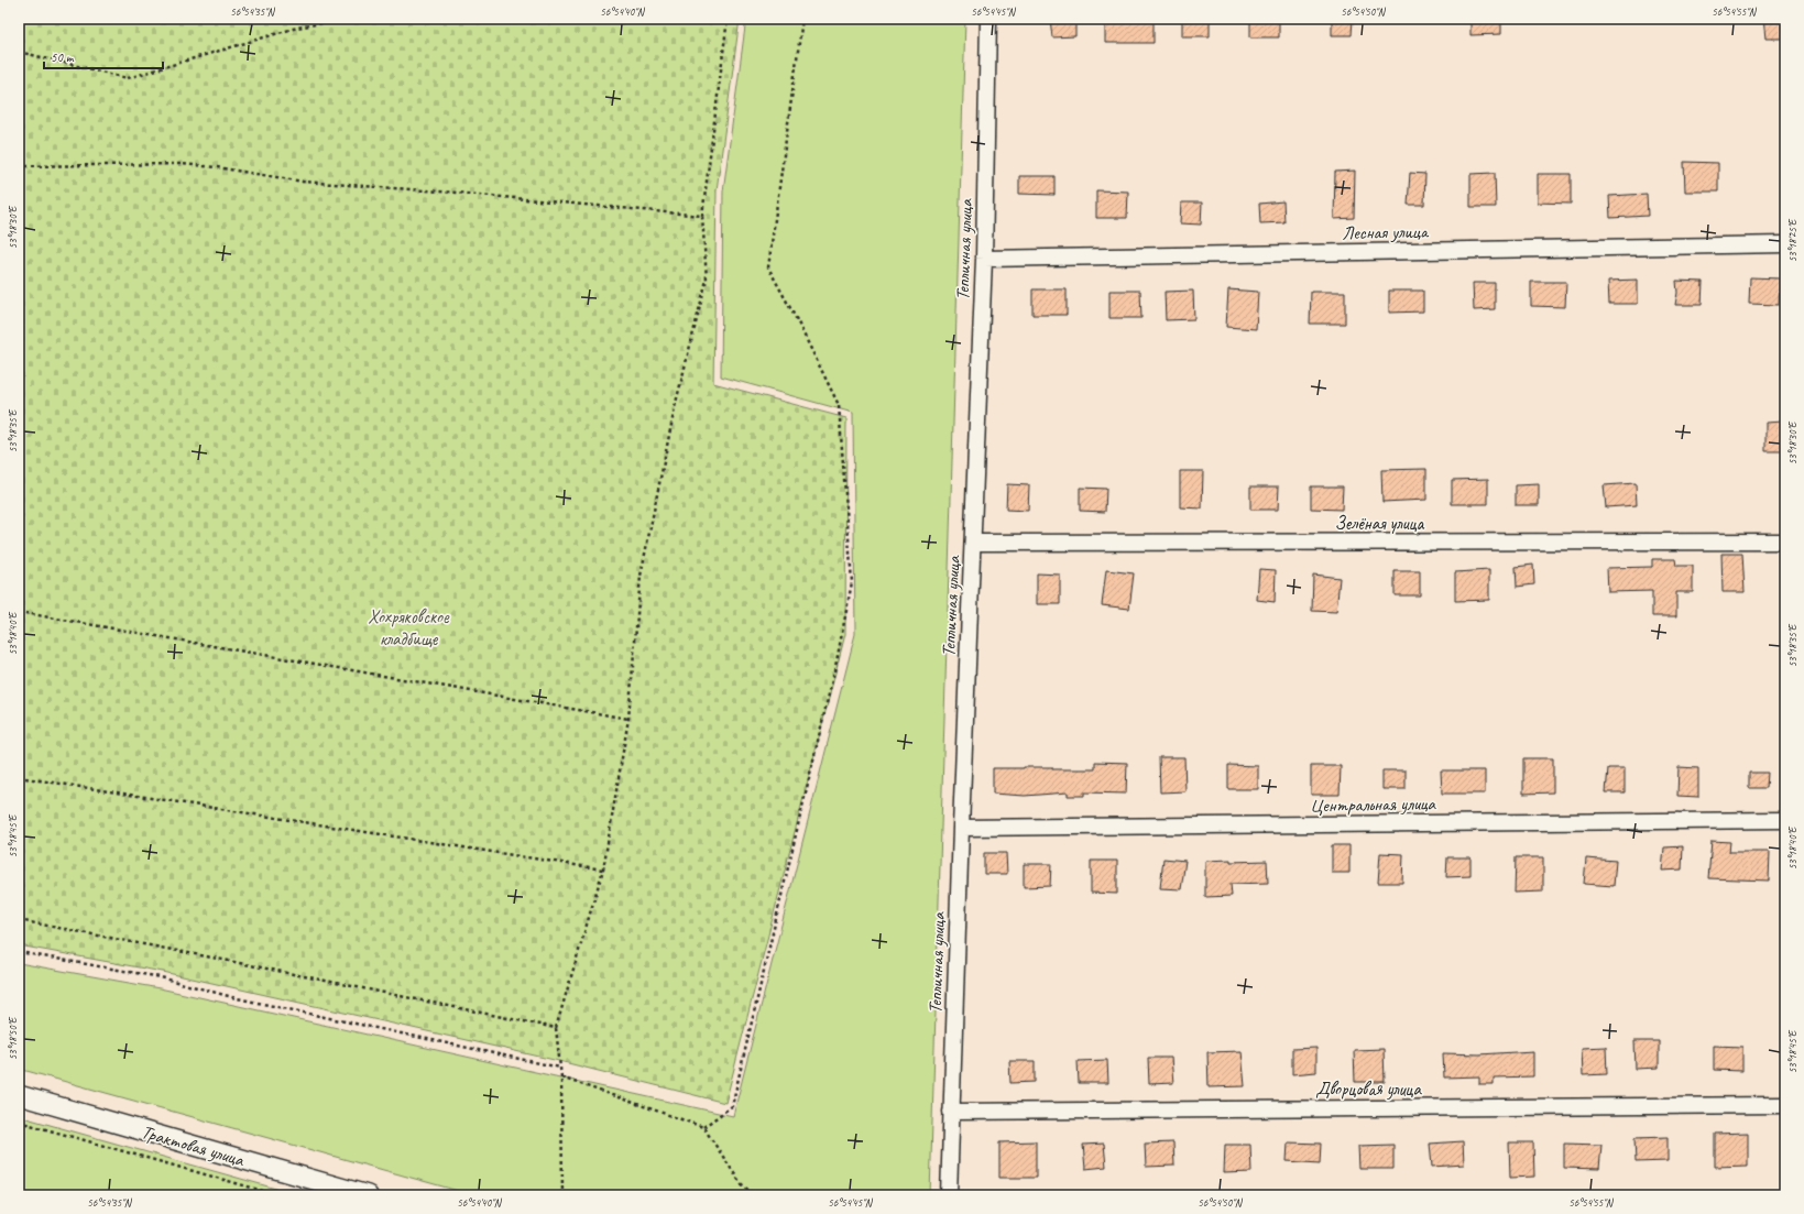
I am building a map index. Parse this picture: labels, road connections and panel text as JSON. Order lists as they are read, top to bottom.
{
  "streets": {
    "street": [
      "Лесная улица",
      "Тепличная улица",
      "Зелёная улица",
      "Центральная улица",
      "Дворцовая улица",
      "Трактовая улица"
    ]
  },
  "crossings": [
    ["Лесная улица", "Тепличная улица"],
    ["Тепличная улица", "Зелёная улица"],
    ["Тепличная улица", "Центральная улица"],
    ["Тепличная улица", "Дворцовая улица"]
  ],
  "parks": ["Хохряковское кладбище"],
  "scale_bar": "50 m",
  "coordinates": [
    "56°54'35\"N",
    "56°54'40\"N",
    "56°54'45\"N",
    "56°54'50\"N",
    "56°54'55\"N",
    "53°18'30\"E",
    "53°18'25\"E",
    "53°18'35\"E",
    "53°18'40\"E",
    "53°18'45\"E",
    "53°18'50\"E"
  ]
}
